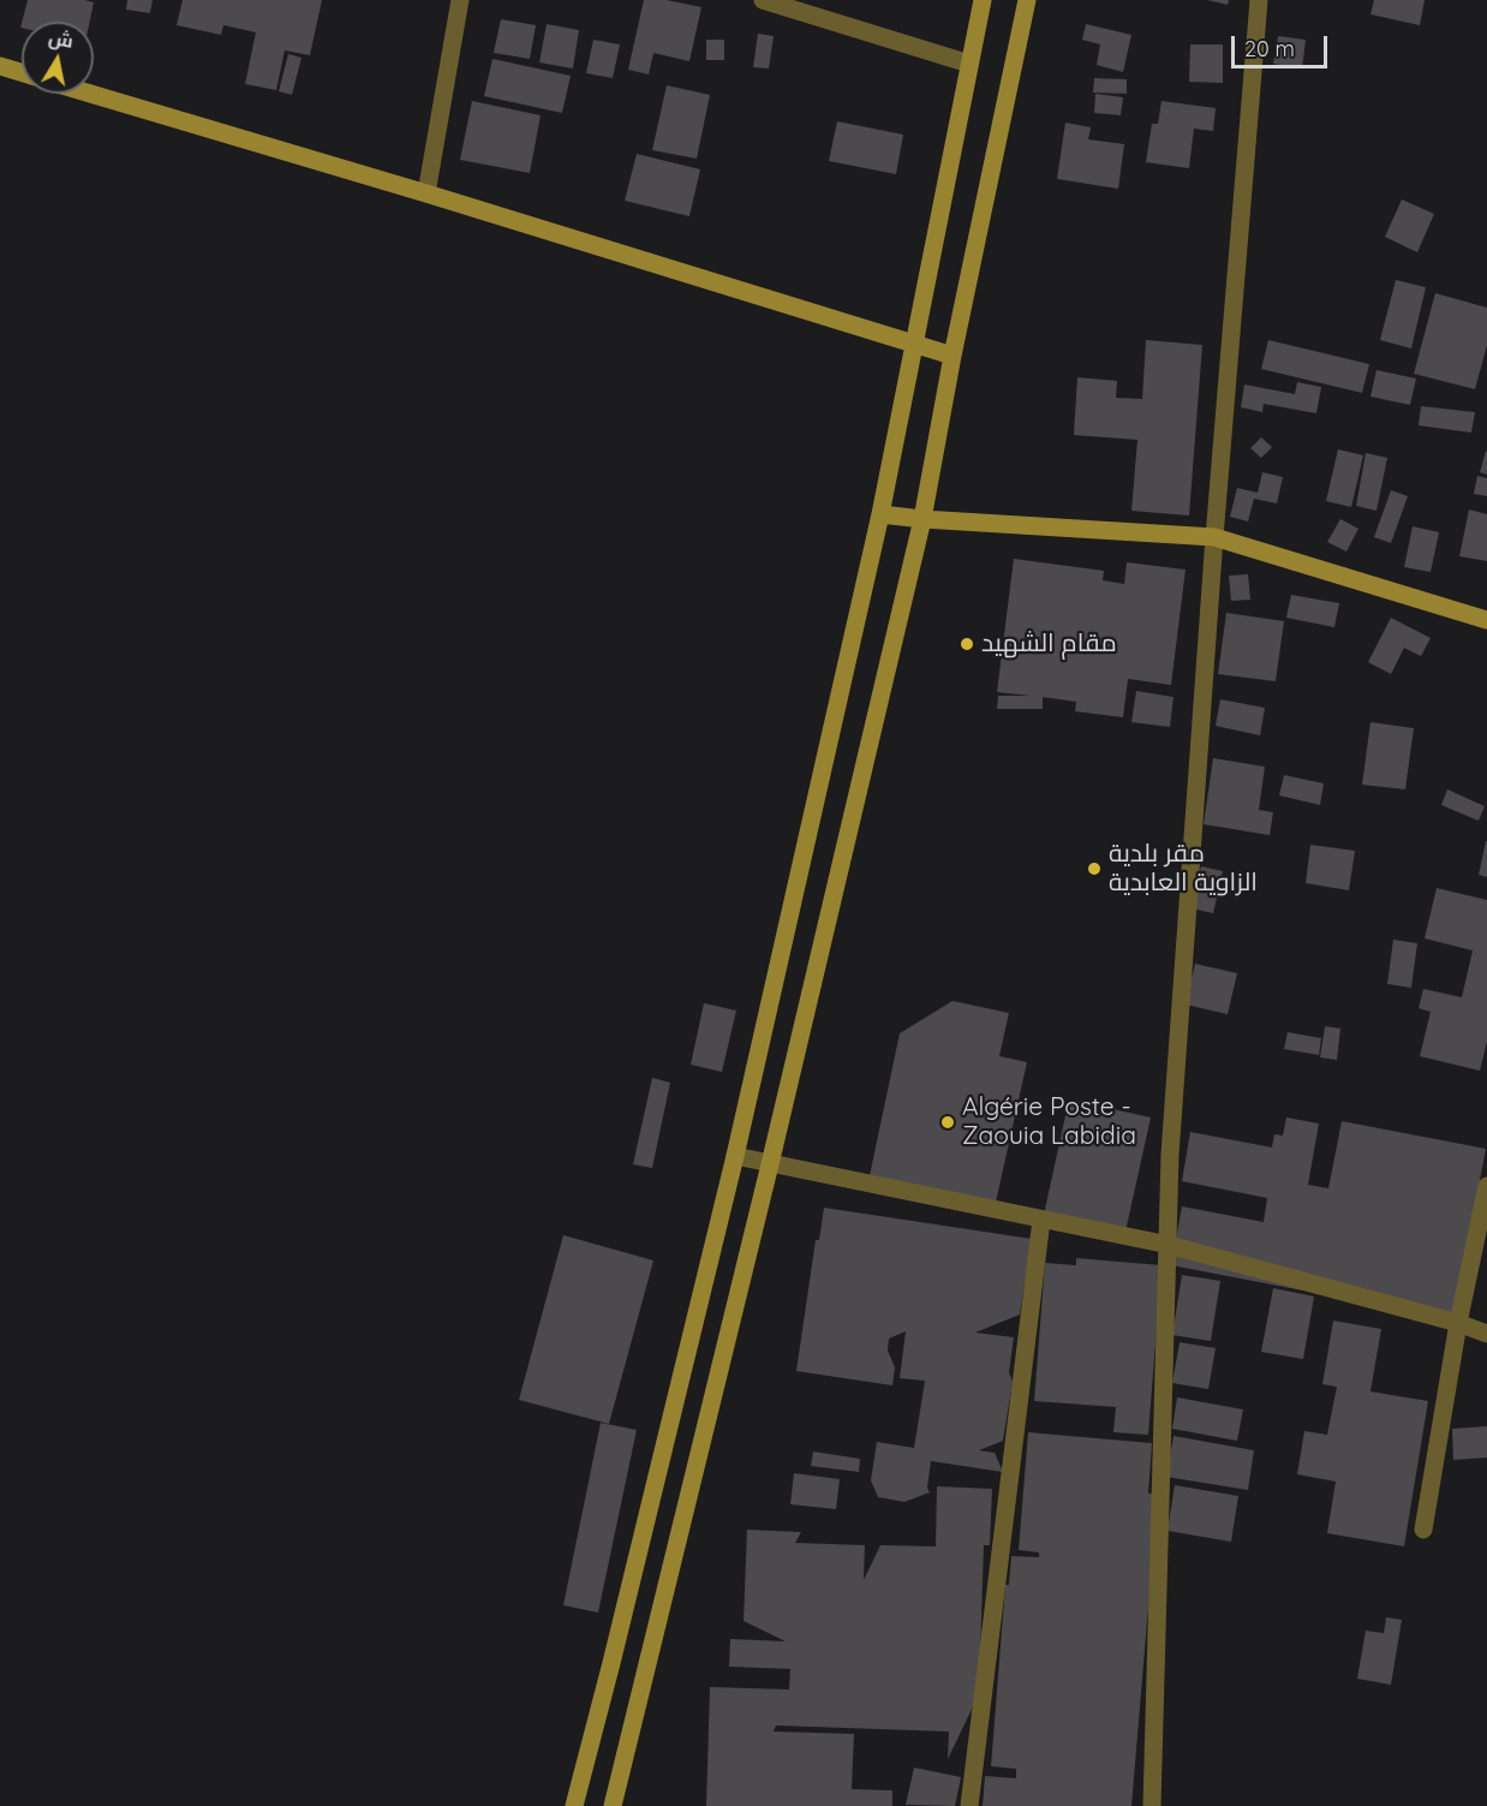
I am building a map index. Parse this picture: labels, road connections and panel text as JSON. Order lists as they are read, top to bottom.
{
  "places": ["مقام الشهيد", "مقر بلدية الزاوية العابدية", "Algérie Poste - Zaouia Labidia"],
  "scale_bar": "20 m",
  "north": "top"
}
